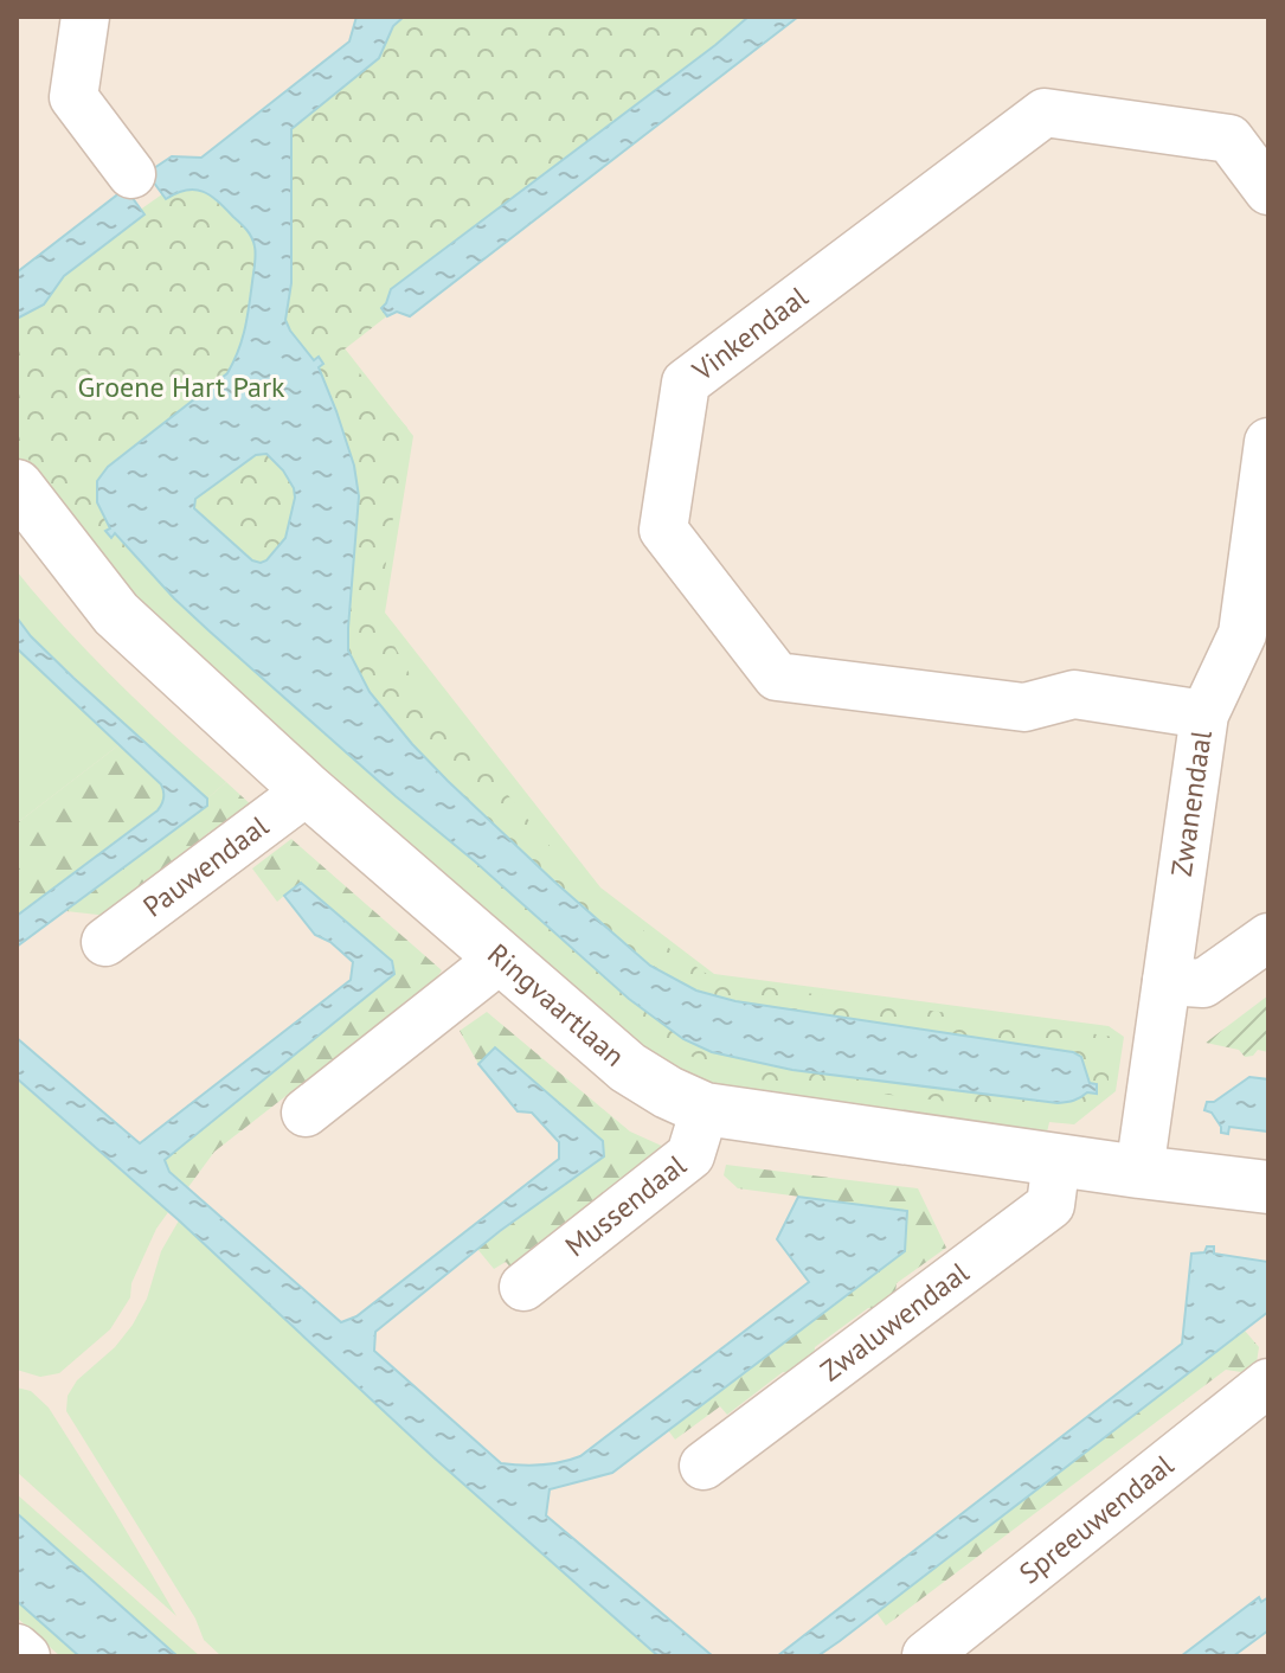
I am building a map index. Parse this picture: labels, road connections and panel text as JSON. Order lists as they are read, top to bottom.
{
  "streets": {
    "street": [
      "Vinkendaal",
      "Zwanendaal",
      "Pauwendaal",
      "Ringvaartlaan",
      "Mussendaal",
      "Zwaluwendaal",
      "Spreeuwendaal"
    ]
  },
  "crossings": [
    ["Vinkendaal", "Zwanendaal"],
    ["Zwanendaal", "Ringvaartlaan"],
    ["Pauwendaal", "Ringvaartlaan"],
    ["Ringvaartlaan", "Mussendaal"],
    ["Ringvaartlaan", "Zwaluwendaal"]
  ],
  "parks": ["Groene Hart Park"]
}
